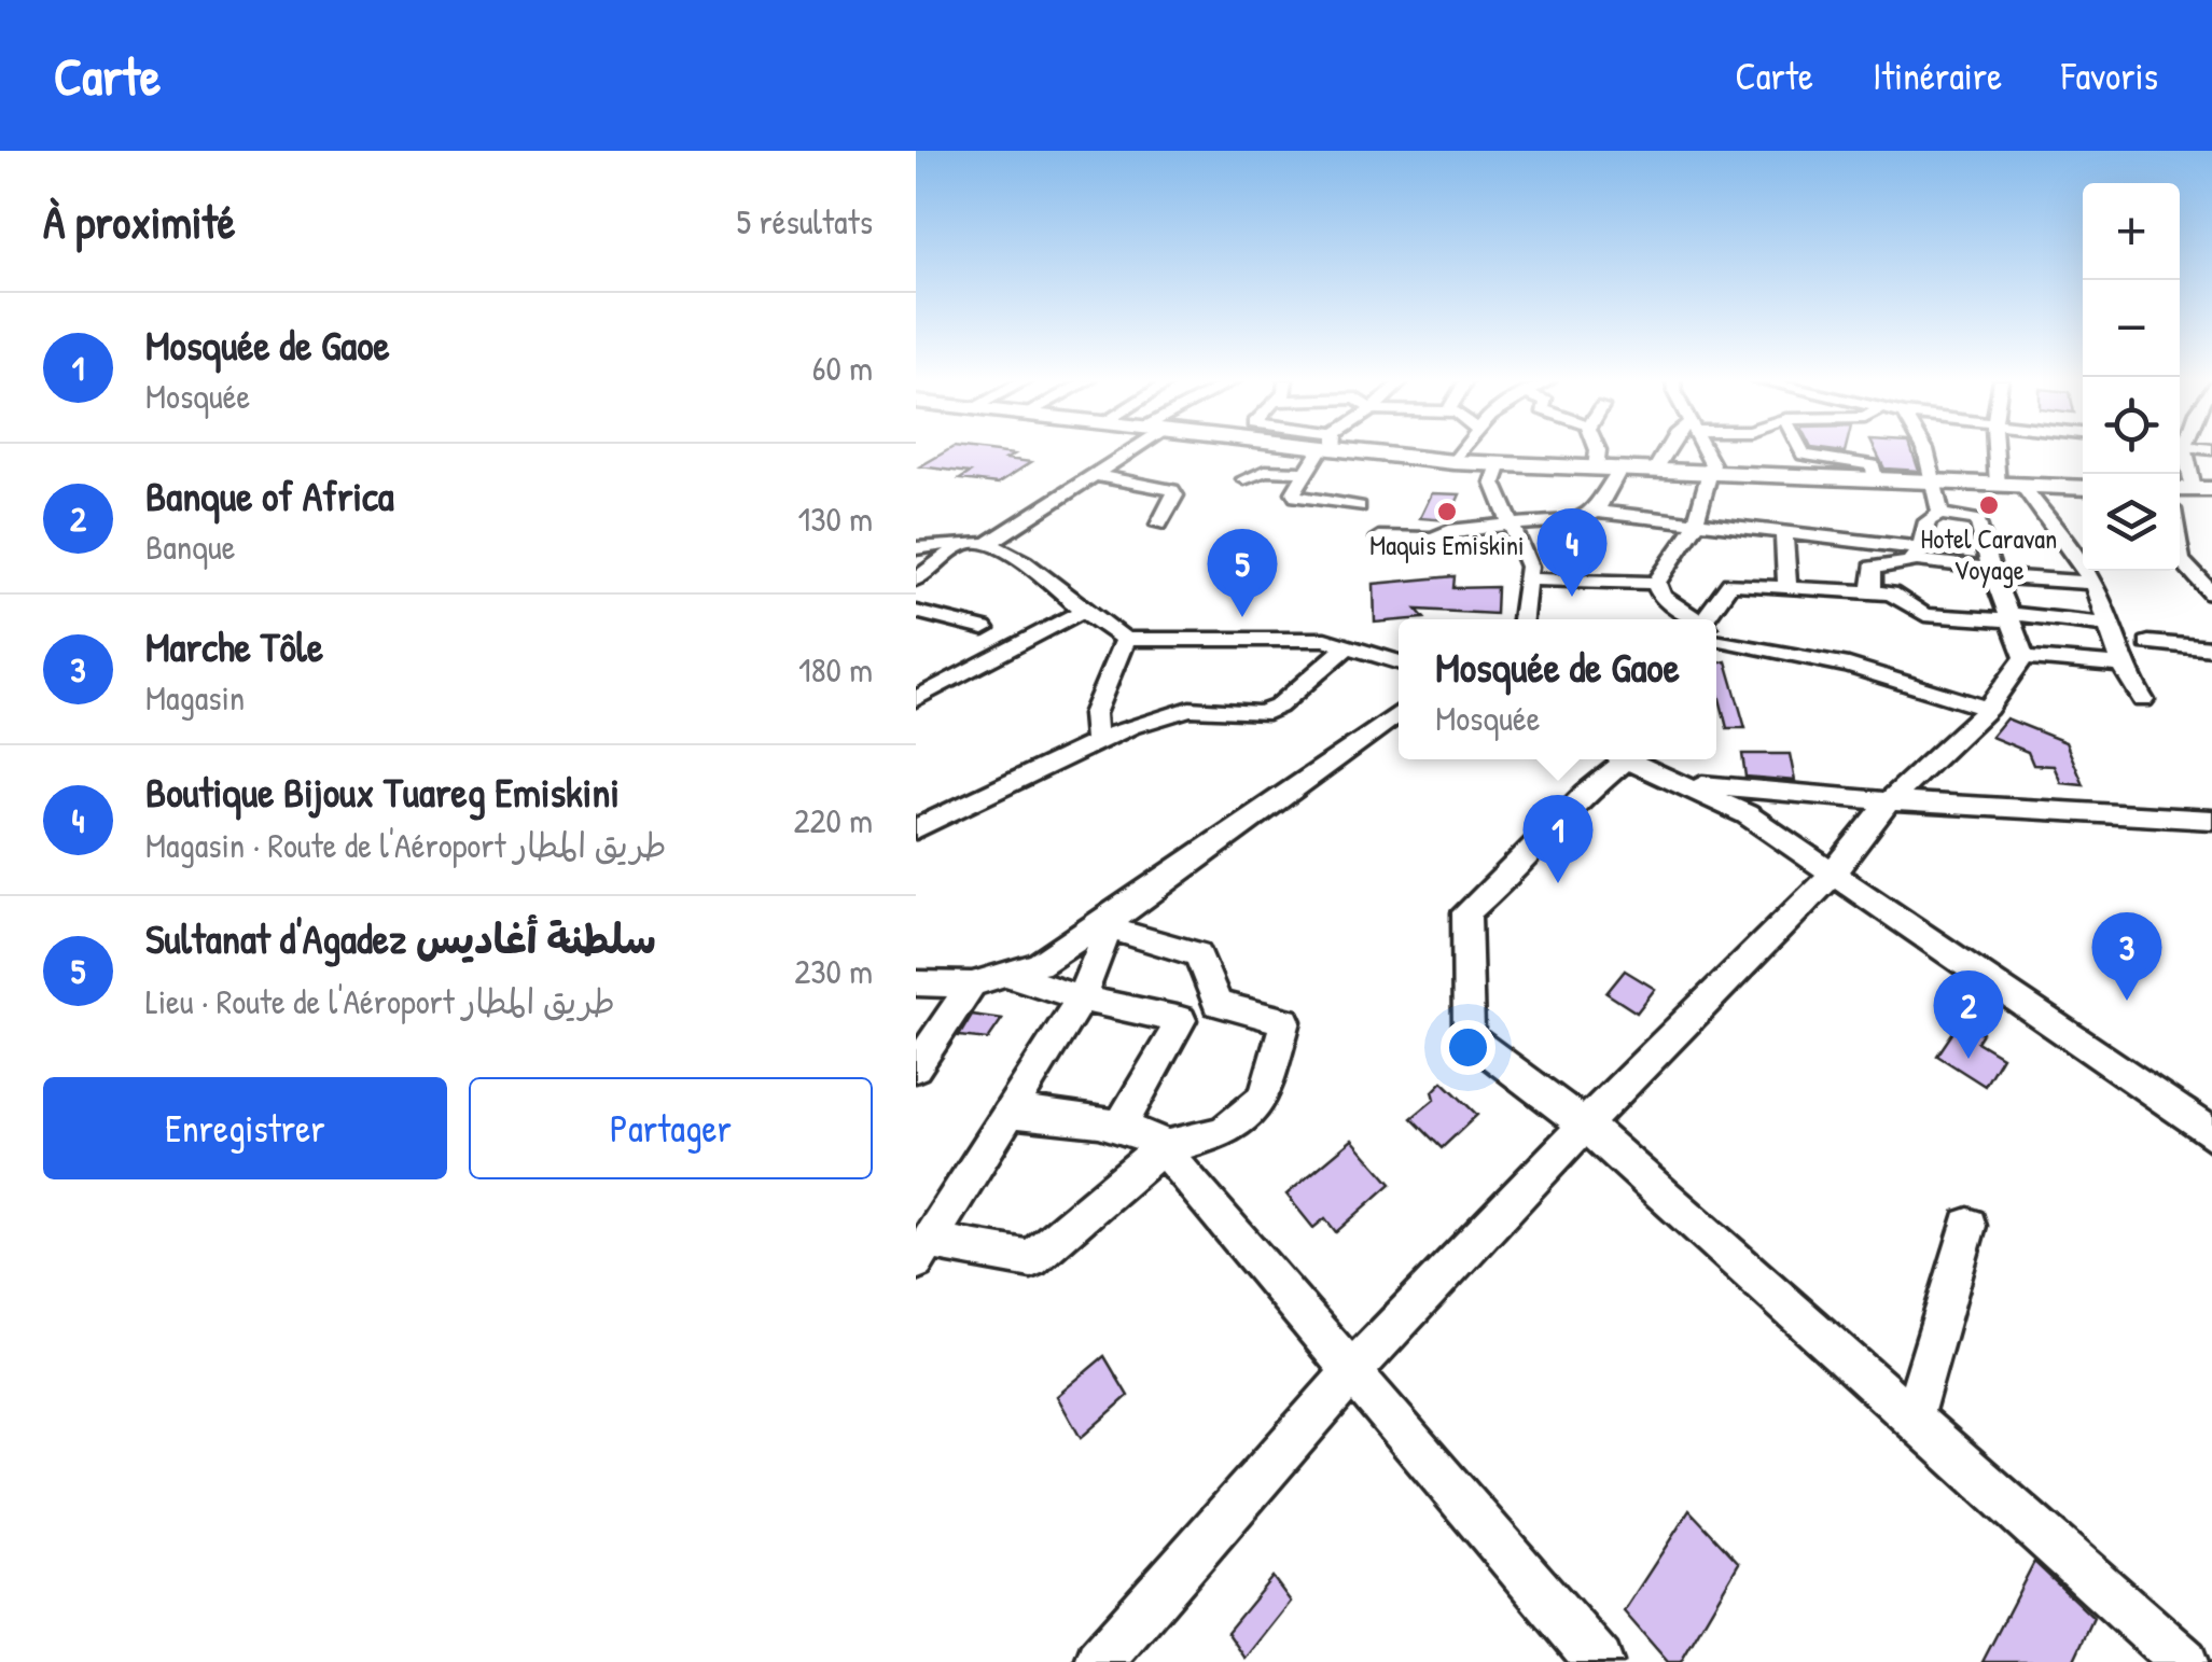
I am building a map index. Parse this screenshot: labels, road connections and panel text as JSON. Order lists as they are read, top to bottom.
{
  "places": ["Hotel Caravan Voyage", "Maquis Emiskini"],
  "page": {
    "header": "Carte",
    "nav": ["Carte", "Itinéraire", "Favoris"],
    "heading": ["À proximité", "5 résultats"],
    "map_buttons": ["+", "−"],
    "list": [
      {
        "mark": "1",
        "name": "Mosquée de Gaoe",
        "note": "Mosquée",
        "value": "60 m"
      },
      {
        "mark": "2",
        "name": "Banque of Africa",
        "note": "Banque",
        "value": "130 m"
      },
      {
        "mark": "3",
        "name": "Marche Tôle",
        "note": "Magasin",
        "value": "180 m"
      },
      {
        "mark": "4",
        "name": "Boutique Bijoux Tuareg Emiskini",
        "note": "Magasin · Route de l'Aéroport طريق المطار",
        "value": "220 m"
      },
      {
        "mark": "5",
        "name": "Sultanat d'Agadez سلطنة أغاديس",
        "note": "Lieu · Route de l'Aéroport طريق المطار",
        "value": "230 m"
      }
    ],
    "pins": [
      "4",
      "5",
      "1",
      "3",
      "2"
    ],
    "popup": ["Mosquée de Gaoe", "Mosquée"],
    "buttons": ["Enregistrer", "Partager"]
  }
}
